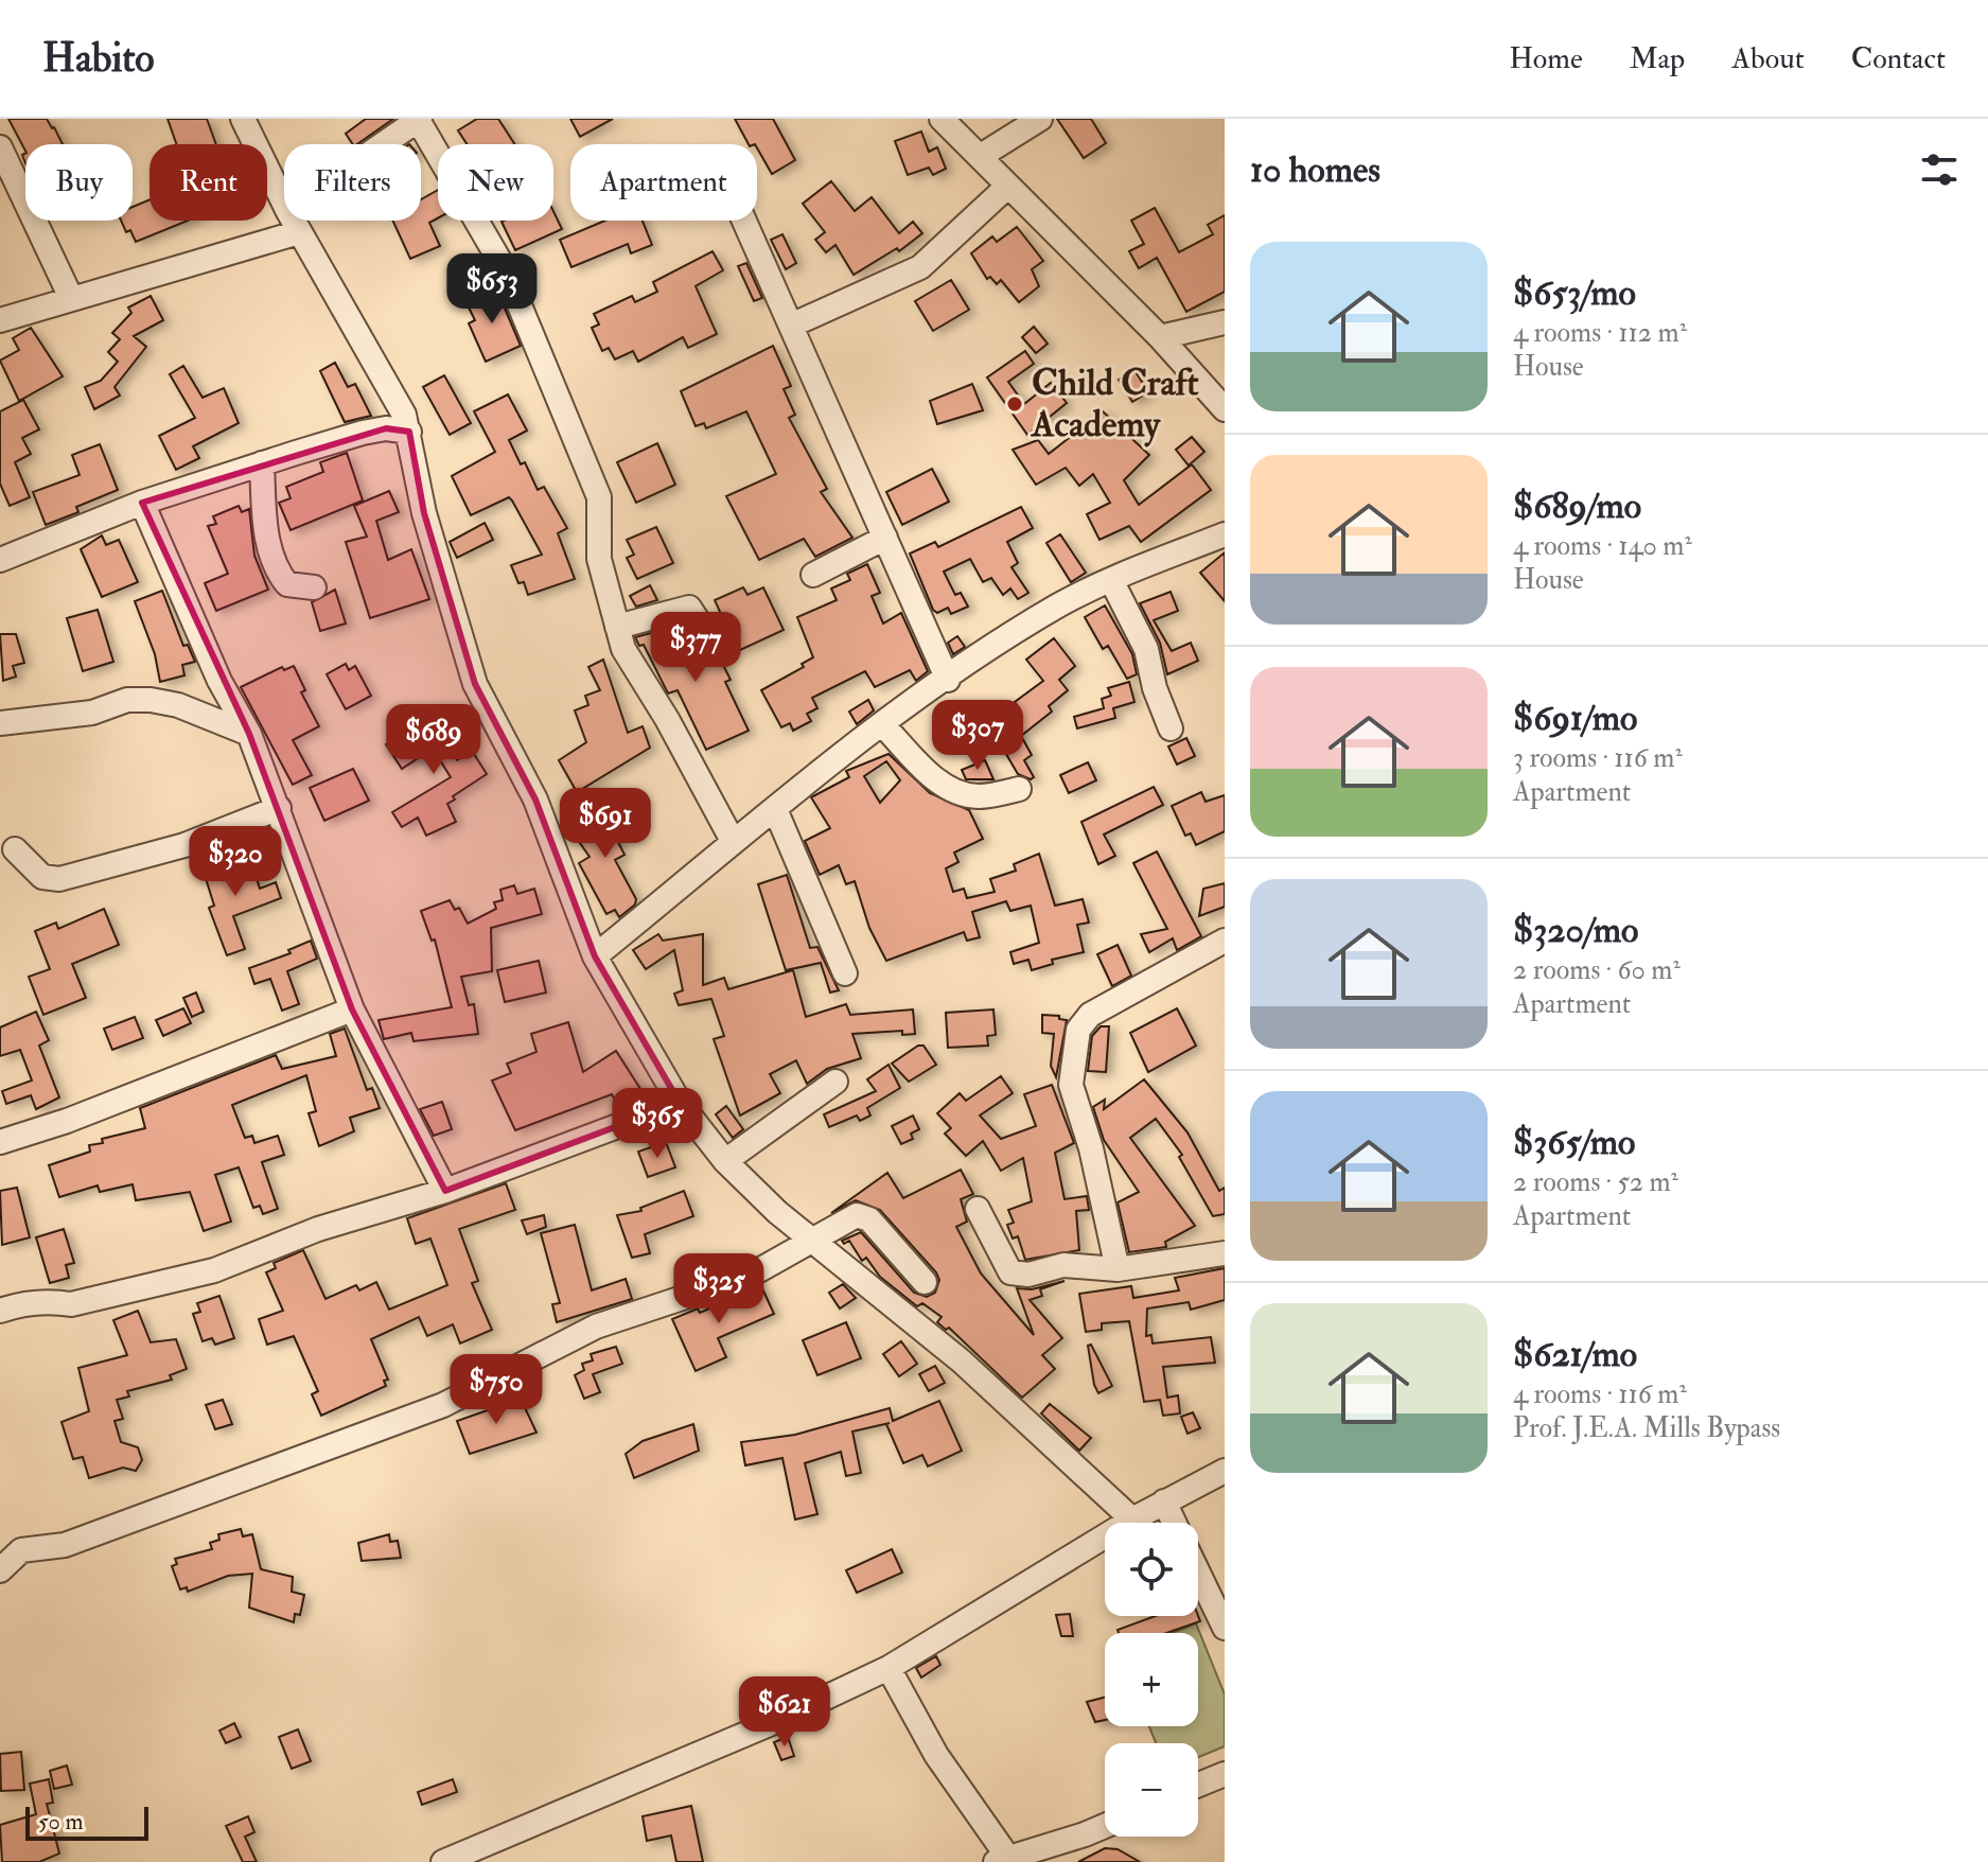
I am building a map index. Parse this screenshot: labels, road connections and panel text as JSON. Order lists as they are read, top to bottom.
{
  "places": ["Child Craft Academy"],
  "scale_bar": "50 m",
  "page": {
    "header": "Habito",
    "nav": [
      "Home",
      "Map",
      "About",
      "Contact"
    ],
    "heading": "10 homes",
    "chip": [
      "Buy",
      "Rent",
      "Filters",
      "New",
      "Apartment"
    ],
    "list": [
      {
        "name": "$653/mo",
        "note": "4 rooms · 112 m² · House"
      },
      {
        "name": "$689/mo",
        "note": "4 rooms · 140 m² · House"
      },
      {
        "name": "$691/mo",
        "note": "3 rooms · 116 m² · Apartment"
      },
      {
        "name": "$320/mo",
        "note": "2 rooms · 60 m² · Apartment"
      },
      {
        "name": "$365/mo",
        "note": "2 rooms · 52 m² · Apartment"
      },
      {
        "name": "$621/mo",
        "note": "4 rooms · 116 m² · Prof. J.E.A. Mills Bypass"
      }
    ],
    "price": [
      "$653",
      "$377",
      "$307",
      "$689",
      "$691",
      "$320",
      "$365",
      "$325",
      "$750",
      "$621"
    ],
    "map_buttons": ["+", "−"],
    "scale": "50 m"
  }
}
